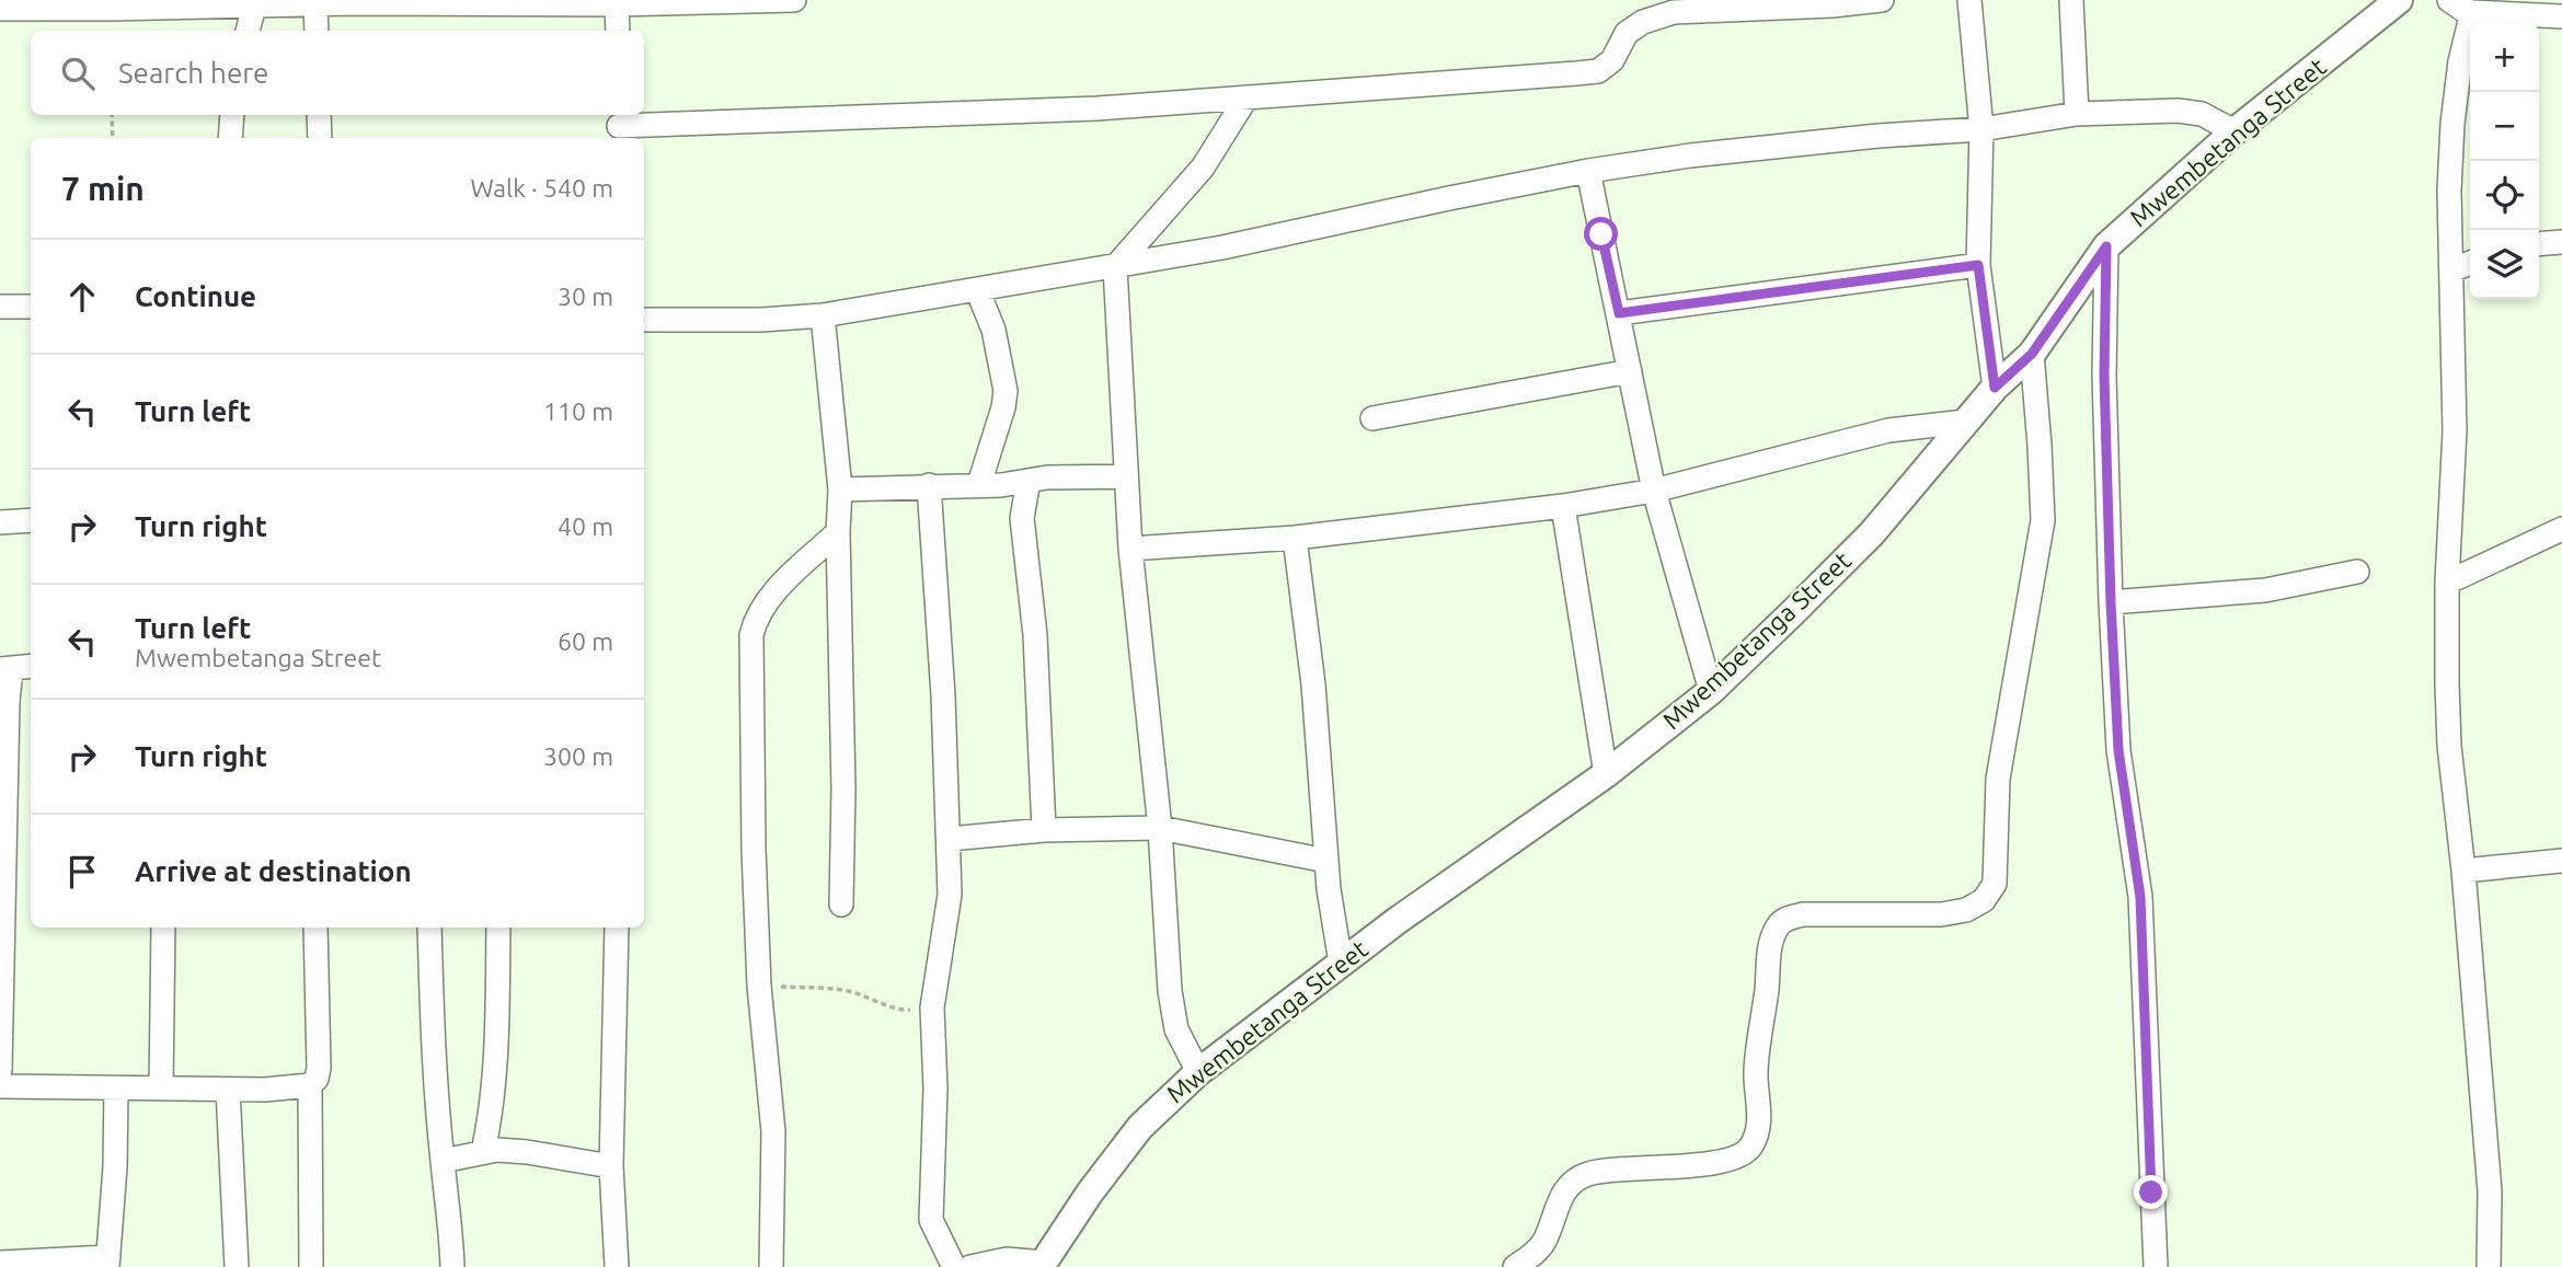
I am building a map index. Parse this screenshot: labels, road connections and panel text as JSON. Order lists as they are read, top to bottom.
{
  "streets": {
    "street": ["Mwembetanga Street"]
  },
  "page": {
    "map_buttons": ["+", "−"],
    "search": "Search here",
    "heading": ["7 min", "Walk · 540 m"],
    "list": [
      ["Continue", "30 m"],
      ["Turn left", "110 m"],
      ["Turn right", "40 m"],
      ["Turn left", "Mwembetanga Street", "60 m"],
      ["Turn right", "300 m"],
      "Arrive at destination"
    ]
  }
}
